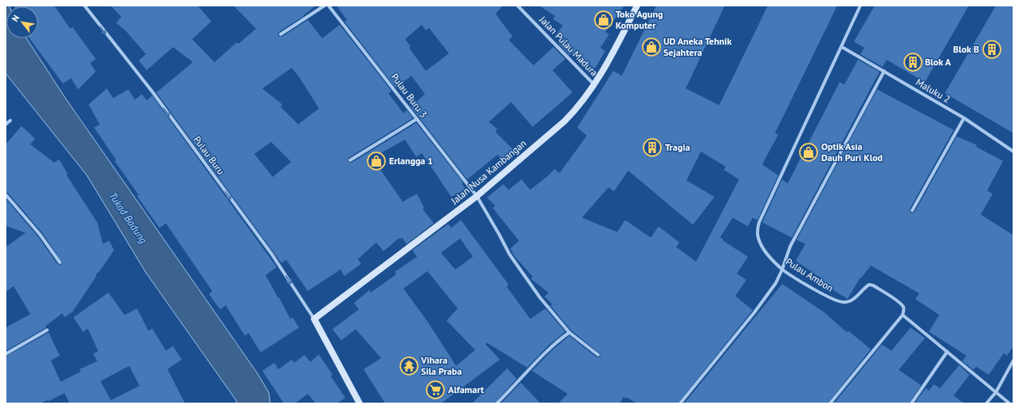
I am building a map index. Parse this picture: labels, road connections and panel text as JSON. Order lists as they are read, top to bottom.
{
  "streets": {
    "street": [
      "Jalan Pulau Madura",
      "Maluku 2",
      "Pulau Buru 3",
      "Pulau Buru",
      "Jalan Nusa Kambangan",
      "Pulau Ambon"
    ]
  },
  "crossings": [
    ["Jalan Pulau Madura", "Jalan Nusa Kambangan"],
    ["Maluku 2", "Pulau Ambon"],
    ["Pulau Buru 3", "Jalan Nusa Kambangan"],
    ["Pulau Buru", "Jalan Nusa Kambangan"]
  ],
  "one_way": ["Pulau Buru"],
  "water": ["Tukad Badung"],
  "places": {
    "shop": [
      "Toko Agung Komputer",
      "UD Aneka Tehnik Sejahtera",
      "Optik Asia Dauh Puri Klod",
      "Erlangga 1"
    ],
    "building": ["Blok B", "Blok A", "Tragia"],
    "temple": ["Vihara Sila Praba"],
    "supermarket": ["Alfamart"]
  },
  "north": "top left"
}
